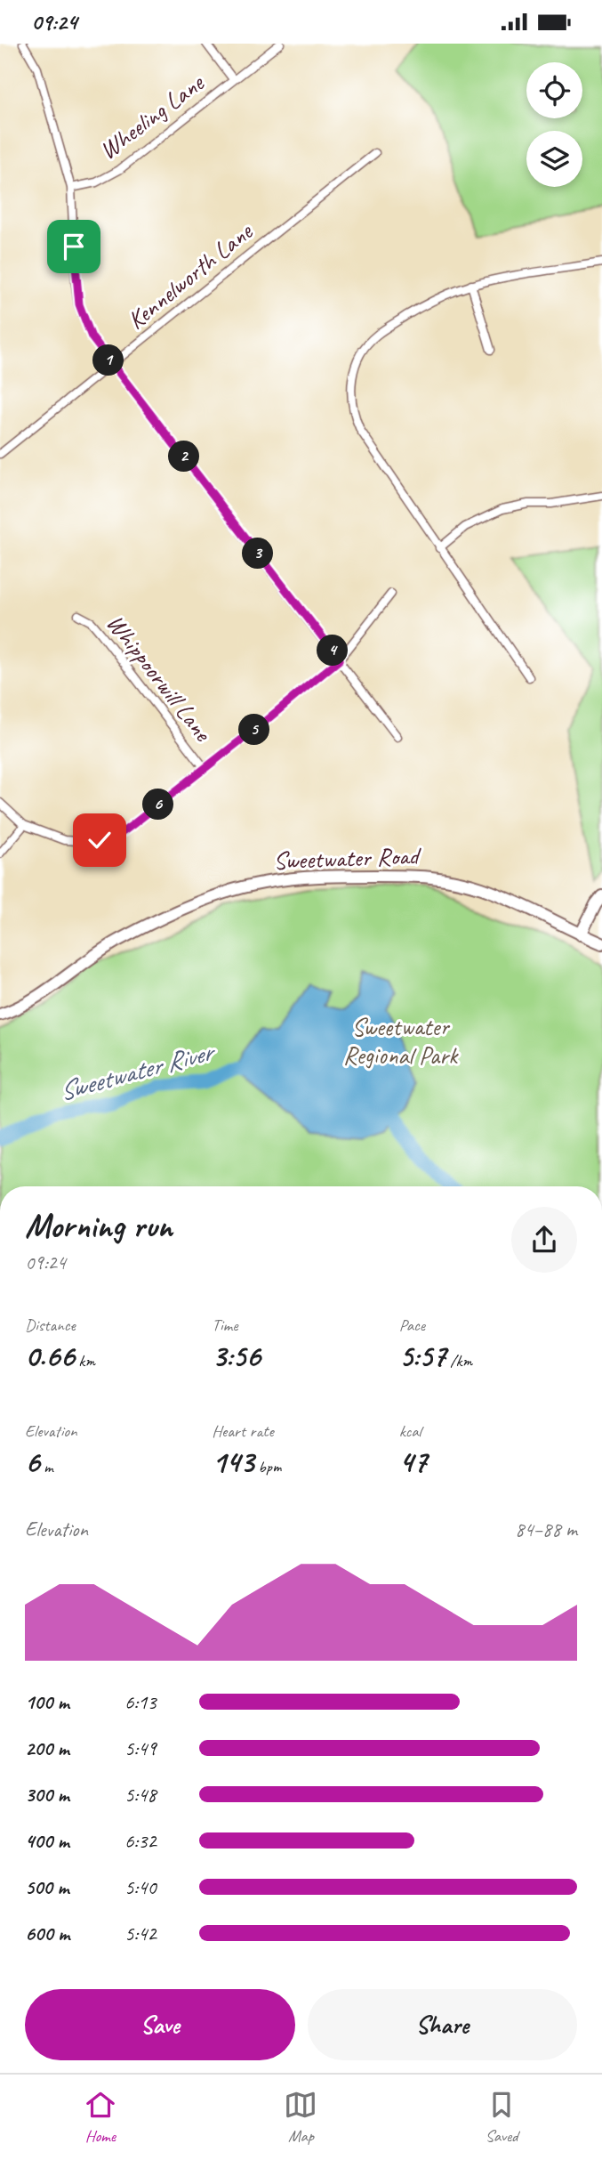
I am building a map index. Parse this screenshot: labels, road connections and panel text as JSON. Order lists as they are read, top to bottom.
{
  "streets": {
    "main road": ["Sweetwater Road"],
    "street": ["Wheeling Lane", "Kennelworth Lane", "Whippoorwill Lane"]
  },
  "water": ["Sweetwater River"],
  "parks": ["Sweetwater Regional Park"],
  "page": {
    "status": "09:24",
    "pins": [
      "1",
      "2",
      "3",
      "4",
      "5",
      "6"
    ],
    "heading": ["Morning run", "09:24"],
    "stats": [
      ["Distance", "0.66 km"],
      ["Time", "3:56"],
      ["Pace", "5:57 /km"],
      ["Elevation", "6 m"],
      ["Heart rate", "143 bpm"],
      ["kcal", "47"]
    ],
    "chart": ["Elevation", "84–88 m"],
    "list": [
      {
        "name": "100 m",
        "note": "6:13"
      },
      {
        "name": "200 m",
        "note": "5:49"
      },
      {
        "name": "300 m",
        "note": "5:48"
      },
      {
        "name": "400 m",
        "note": "6:32"
      },
      {
        "name": "500 m",
        "note": "5:40"
      },
      {
        "name": "600 m",
        "note": "5:42"
      }
    ],
    "buttons": ["Save", "Share"],
    "tabs": ["Home", "Map", "Saved"]
  }
}
